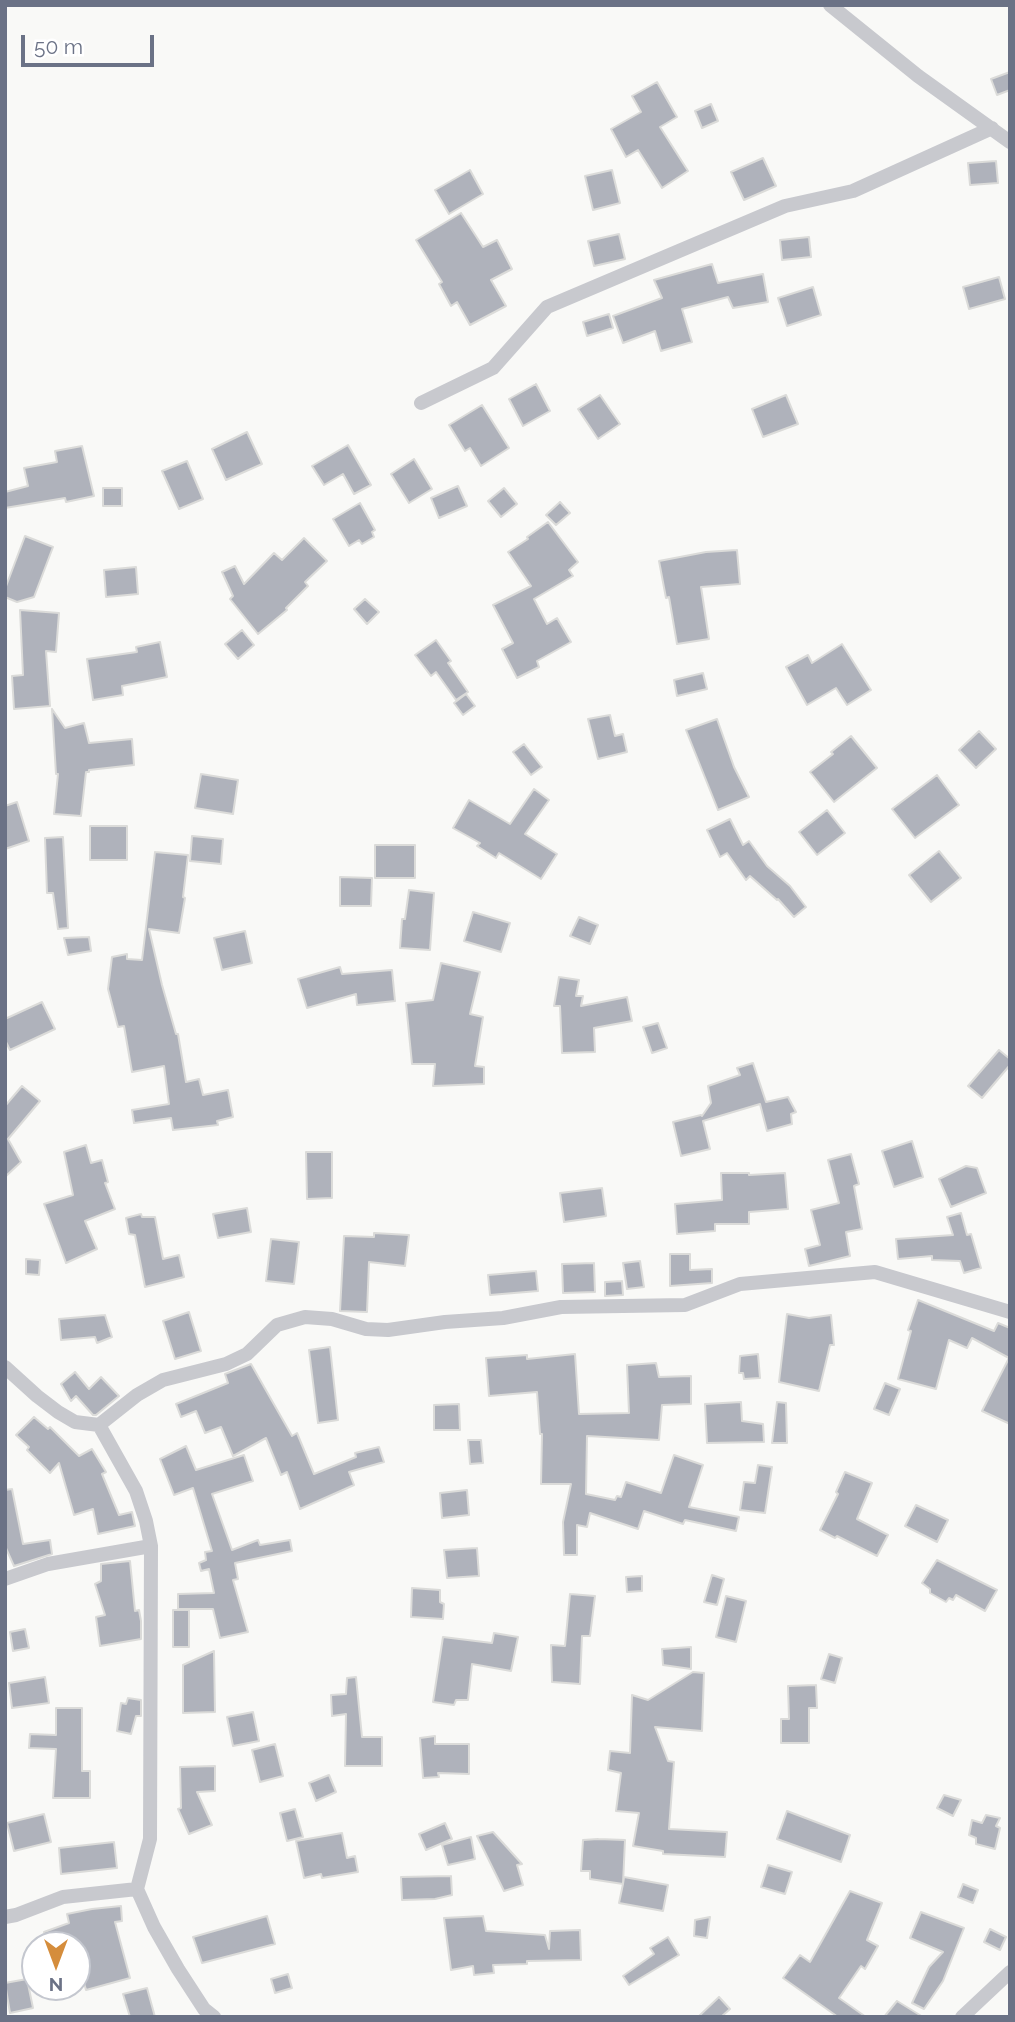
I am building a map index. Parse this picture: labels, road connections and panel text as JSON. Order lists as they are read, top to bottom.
{
  "scale_bar": "50 m",
  "north": "bottom"
}
